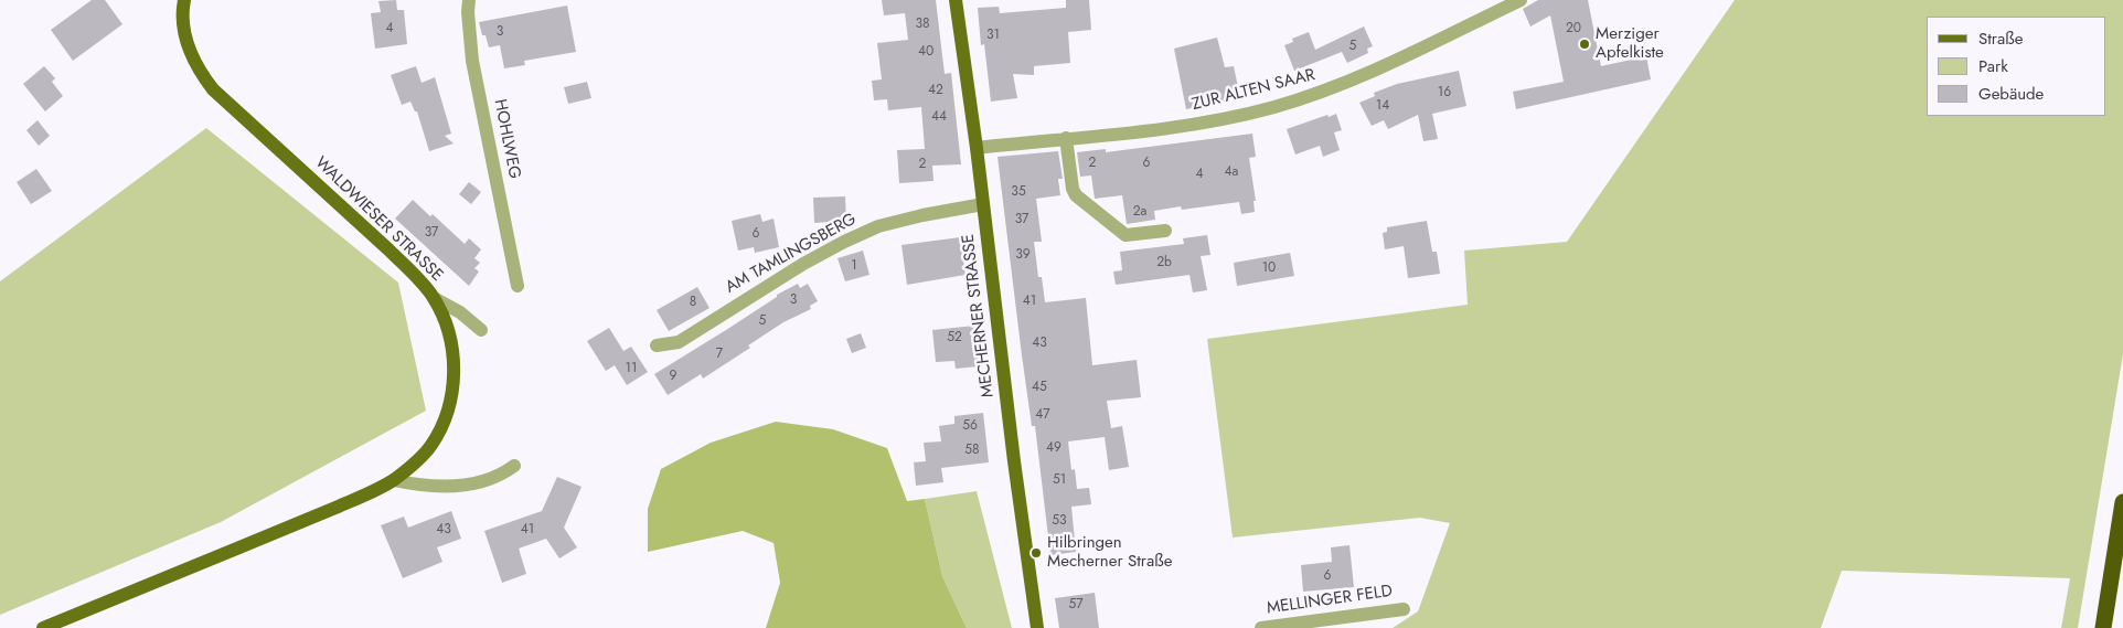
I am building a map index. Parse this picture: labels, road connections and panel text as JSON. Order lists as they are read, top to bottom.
{
  "streets": {
    "main road": ["WALDWIESER STRASSE", "MECHERNER STRASSE"],
    "street": [
      "ZUR ALTEN SAAR",
      "HOHLWEG",
      "AM TAMLINGSBERG",
      "MELLINGER FELD"
    ]
  },
  "crossings": [
    ["ZUR ALTEN SAAR", "MECHERNER STRASSE"],
    ["AM TAMLINGSBERG", "MECHERNER STRASSE"]
  ],
  "places": ["Merziger Apfelkiste", "Hilbringen Mecherner Straße"],
  "house_numbers": [
    "38",
    "4",
    "20",
    "3",
    "31",
    "5",
    "40",
    "42",
    "16",
    "14",
    "44",
    "2",
    "6",
    "2",
    "4a",
    "4",
    "35",
    "2a",
    "37",
    "37",
    "6",
    "39",
    "2b",
    "1",
    "10",
    "3",
    "41",
    "8",
    "5",
    "52",
    "43",
    "7",
    "11",
    "9",
    "45",
    "47",
    "56",
    "49",
    "58",
    "51",
    "53",
    "43",
    "41",
    "6",
    "57"
  ],
  "legend": ["Straße", "Park", "Gebäude"]
}
